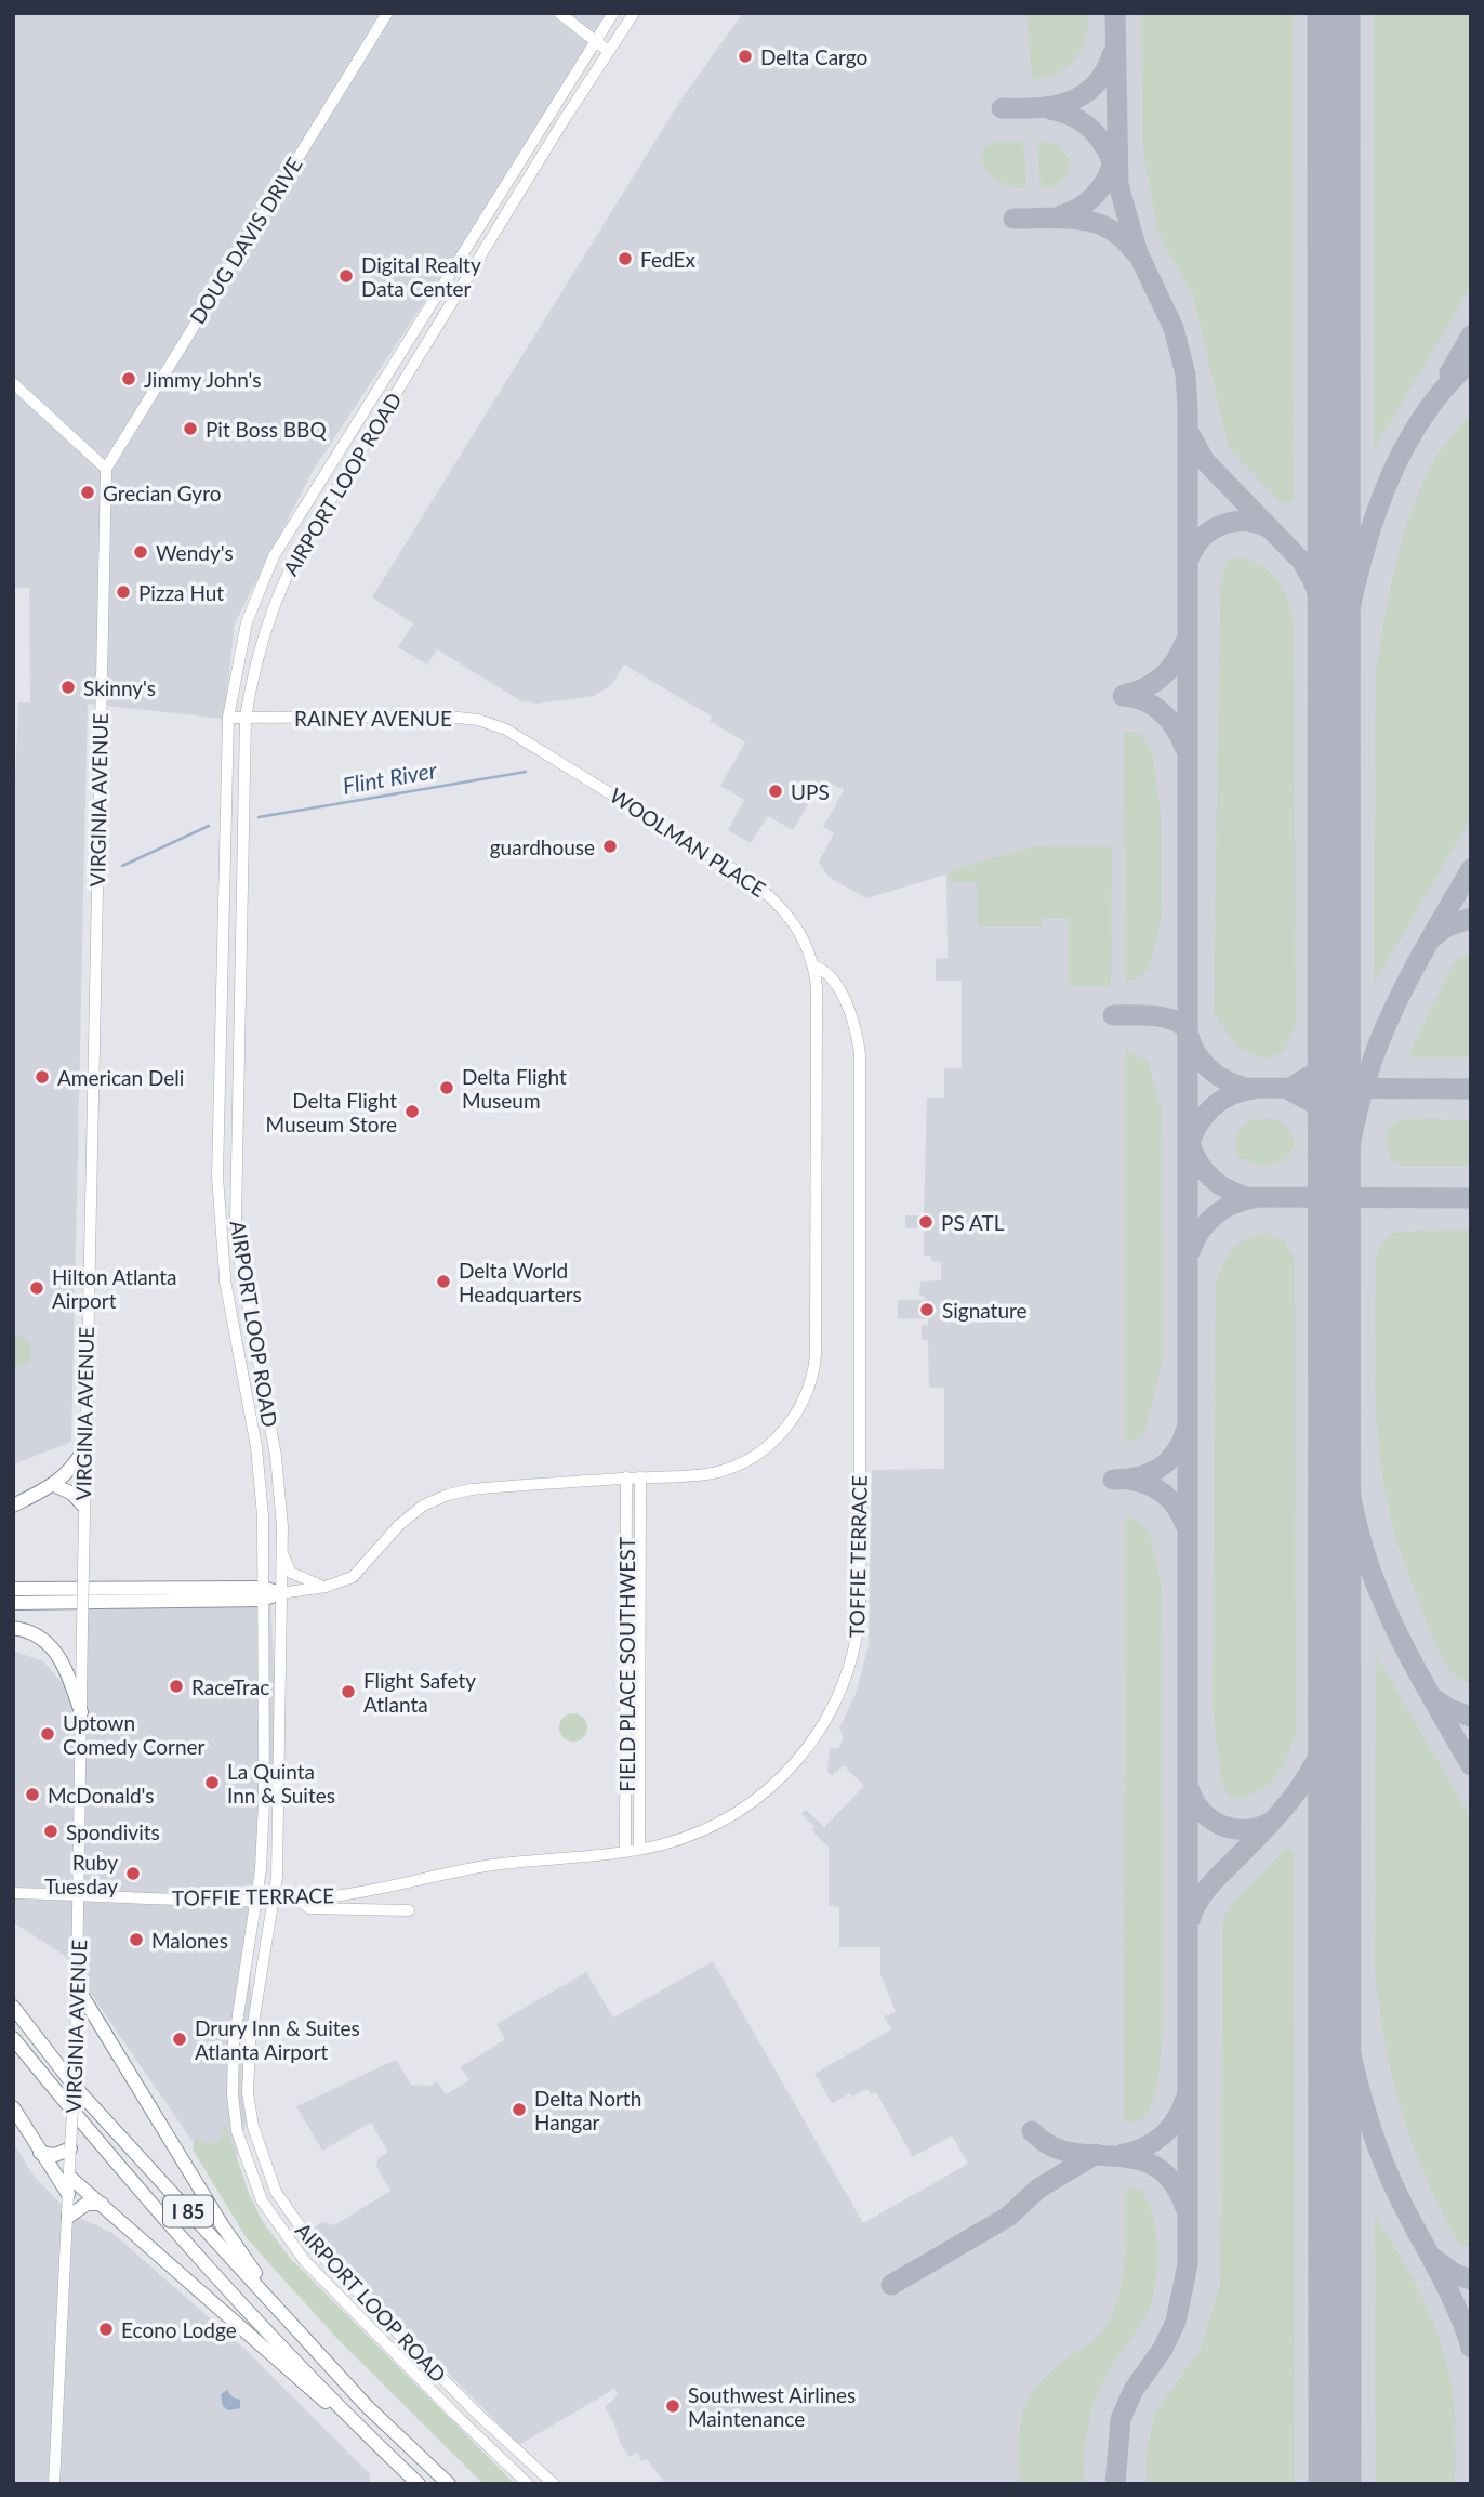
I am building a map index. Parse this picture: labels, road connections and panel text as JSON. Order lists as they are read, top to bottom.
{
  "streets": {
    "highway": ["I 85"],
    "main road": [
      "DOUG DAVIS DRIVE",
      "AIRPORT LOOP ROAD",
      "RAINEY AVENUE",
      "VIRGINIA AVENUE",
      "WOOLMAN PLACE",
      "TOFFIE TERRACE",
      "FIELD PLACE SOUTHWEST"
    ]
  },
  "crossings": [
    ["DOUG DAVIS DRIVE", "VIRGINIA AVENUE"],
    ["AIRPORT LOOP ROAD", "RAINEY AVENUE"],
    ["AIRPORT LOOP ROAD", "TOFFIE TERRACE"],
    ["RAINEY AVENUE", "WOOLMAN PLACE"],
    ["VIRGINIA AVENUE", "TOFFIE TERRACE"],
    ["WOOLMAN PLACE", "TOFFIE TERRACE"],
    ["WOOLMAN PLACE", "FIELD PLACE SOUTHWEST"],
    ["TOFFIE TERRACE", "FIELD PLACE SOUTHWEST"]
  ],
  "water": ["Flint River"],
  "places": [
    "Delta Cargo",
    "FedEx",
    "Digital Realty Data Center",
    "Jimmy John's",
    "Pit Boss BBQ",
    "Grecian Gyro",
    "Wendy's",
    "Pizza Hut",
    "Skinny's",
    "UPS",
    "guardhouse",
    "American Deli",
    "Delta Flight Museum",
    "Delta Flight Museum Store",
    "PS ATL",
    "Delta World Headquarters",
    "Hilton Atlanta Airport",
    "Signature",
    "RaceTrac",
    "Flight Safety Atlanta",
    "Uptown Comedy Corner",
    "La Quinta Inn & Suites",
    "McDonald's",
    "Spondivits",
    "Ruby Tuesday",
    "Malones",
    "Drury Inn & Suites Atlanta Airport",
    "Delta North Hangar",
    "Econo Lodge",
    "Southwest Airlines Maintenance"
  ]
}
